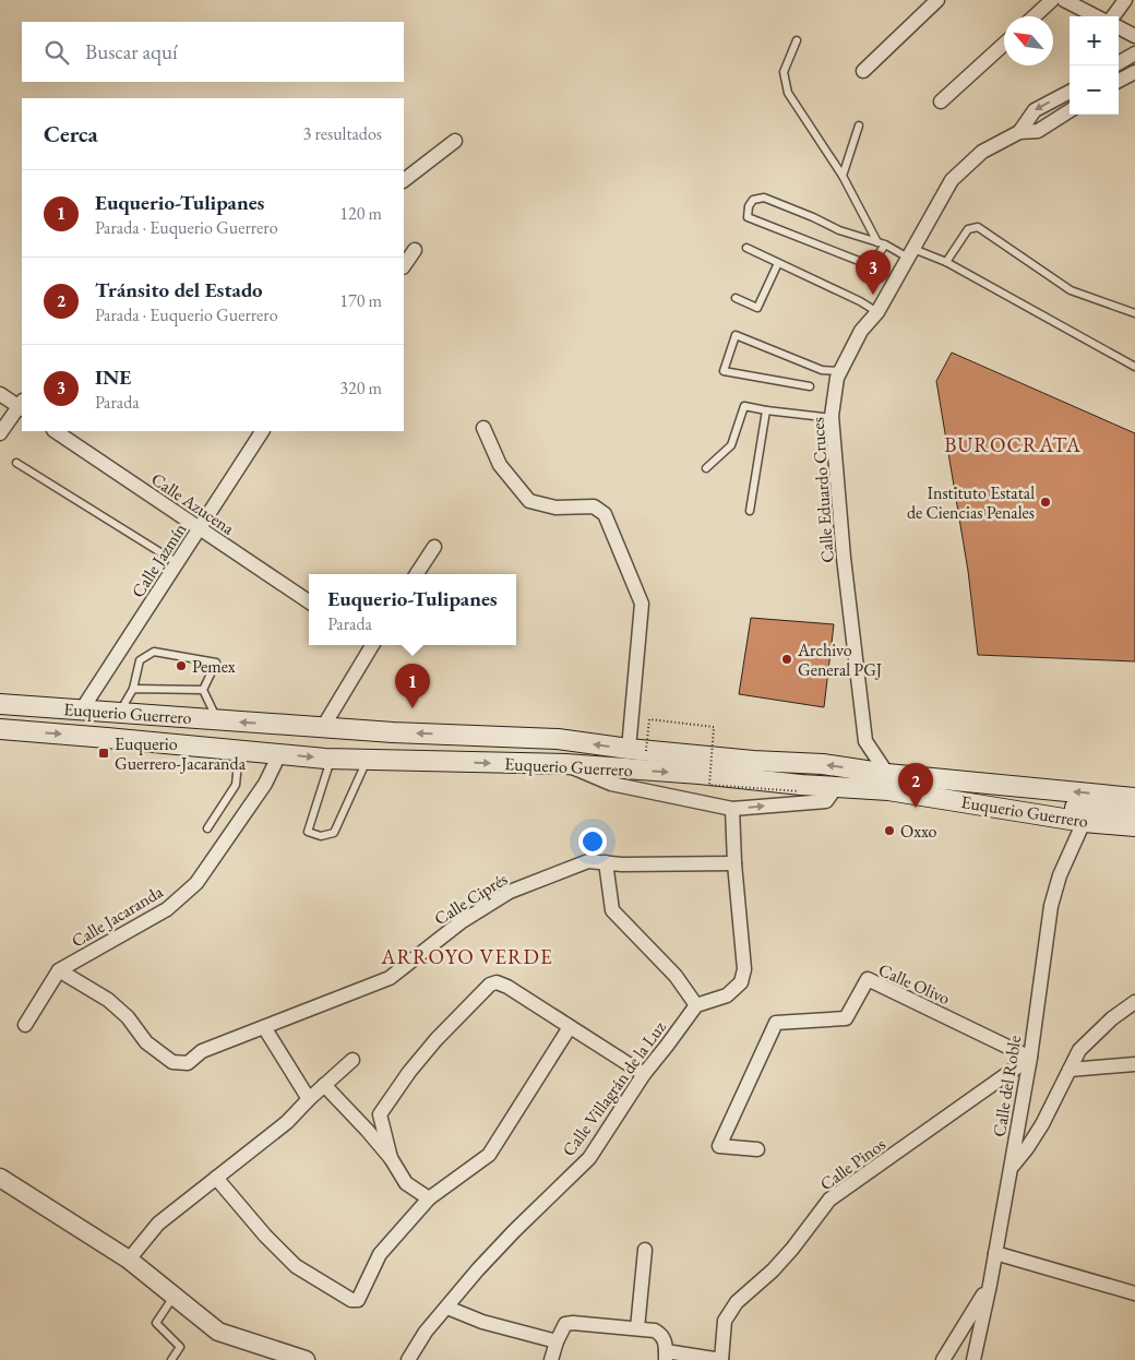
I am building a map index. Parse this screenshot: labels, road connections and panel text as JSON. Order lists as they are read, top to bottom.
{
  "streets": {
    "main road": ["Euquerio Guerrero"],
    "street": [
      "Calle Eduardo Cruces",
      "Calle Azucena",
      "Calle Jazmín",
      "Calle Ciprés",
      "Calle Jacaranda",
      "Calle Olivo",
      "Calle del Roble",
      "Calle Villagrán de la Luz",
      "Calle Pinos"
    ]
  },
  "crossings": [
    ["Calle Eduardo Cruces", "Euquerio Guerrero"],
    ["Calle Azucena", "Calle Jazmín"],
    ["Calle Jazmín", "Euquerio Guerrero"],
    ["Euquerio Guerrero", "Calle Jacaranda"],
    ["Euquerio Guerrero", "Calle del Roble"],
    ["Calle Ciprés", "Calle Jacaranda"],
    ["Calle Olivo", "Calle del Roble"],
    ["Calle Olivo", "Calle Pinos"],
    ["Calle del Roble", "Calle Pinos"]
  ],
  "districts": ["BUROCRATA", "ARROYO VERDE"],
  "places": {
    "other": [
      "Instituto Estatal de Ciencias Penales",
      "Archivo General PGJ",
      "Pemex",
      "Oxxo"
    ],
    "transit": ["Euquerio Guerrero-Jacaranda"]
  },
  "north": "top left",
  "page": {
    "map_buttons": ["+", "−"],
    "search": "Buscar aquí",
    "heading": ["Cerca", "3 resultados"],
    "list": [
      {
        "mark": "1",
        "name": "Euquerio-Tulipanes",
        "note": "Parada · Euquerio Guerrero",
        "value": "120 m"
      },
      {
        "mark": "2",
        "name": "Tránsito del Estado",
        "note": "Parada · Euquerio Guerrero",
        "value": "170 m"
      },
      {
        "mark": "3",
        "name": "INE",
        "note": "Parada",
        "value": "320 m"
      }
    ],
    "pins": ["3", "1", "2"],
    "popup": ["Euquerio-Tulipanes", "Parada"]
  }
}
